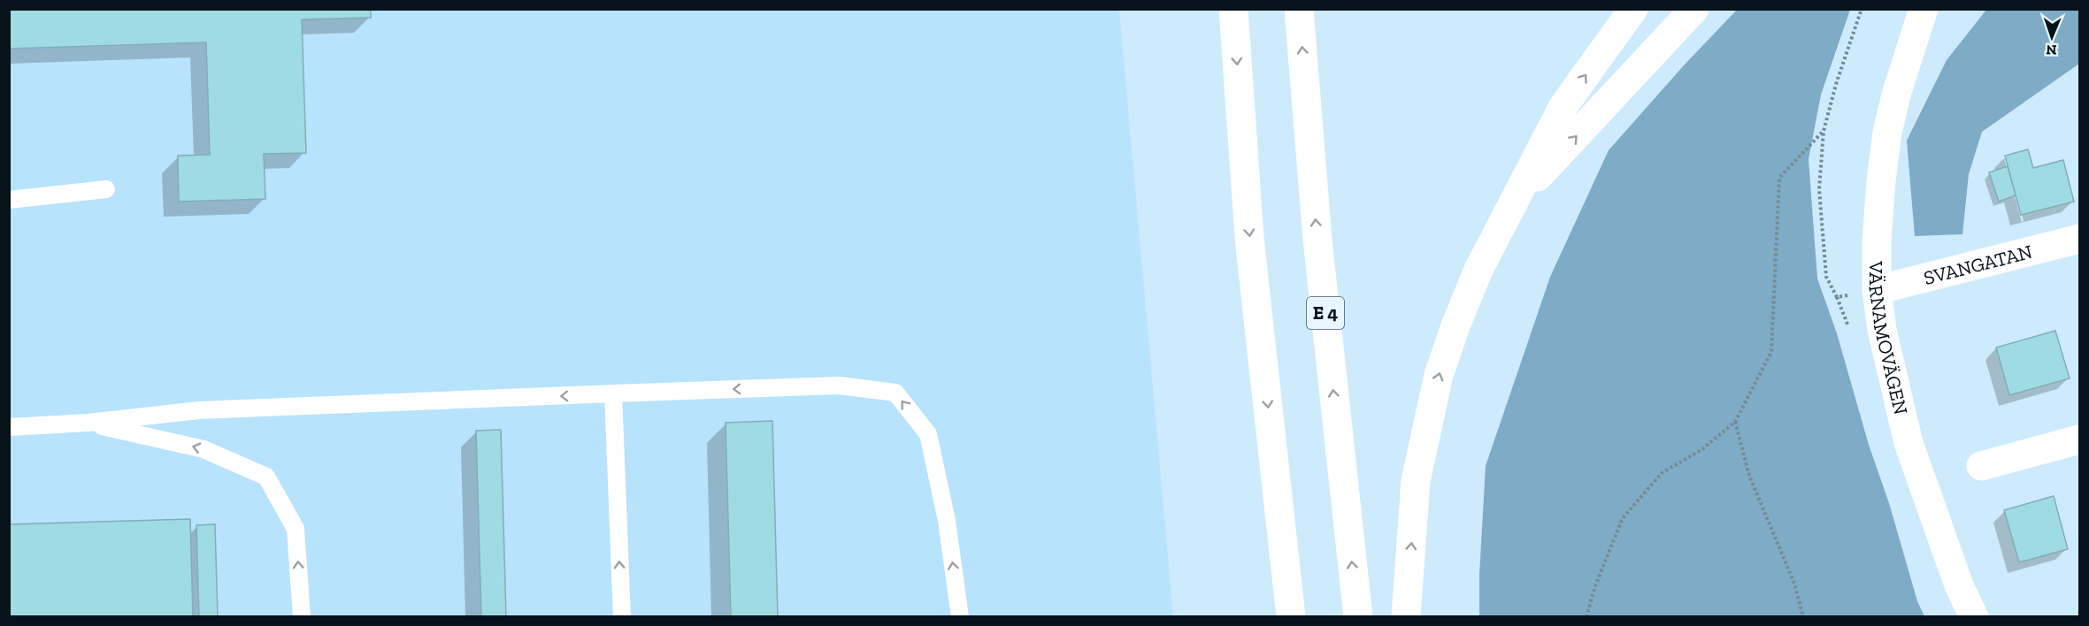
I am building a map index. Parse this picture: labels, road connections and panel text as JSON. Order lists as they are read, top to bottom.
{
  "streets": {
    "main road": ["SVANGATAN", "E 4", "VÄRNAMOVÄGEN"]
  },
  "crossings": [
    ["SVANGATAN", "VÄRNAMOVÄGEN"]
  ],
  "north": "bottom"
}
